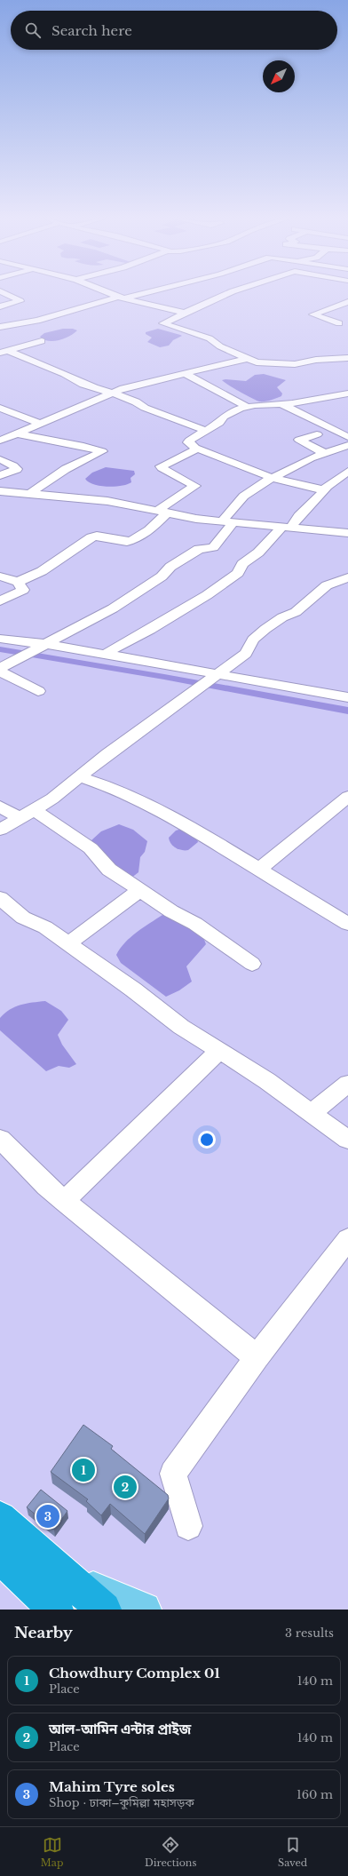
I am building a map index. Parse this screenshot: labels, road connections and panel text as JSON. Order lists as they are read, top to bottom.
{
  "north": "bottom left",
  "page": {
    "search": "Search here",
    "pins": ["1", "2", "3"],
    "heading": ["Nearby", "3 results"],
    "list": [
      {
        "mark": "1",
        "name": "Chowdhury Complex 01",
        "note": "Place",
        "value": "140 m"
      },
      {
        "mark": "2",
        "name": "আল-আমিন এন্টার প্রাইজ",
        "note": "Place",
        "value": "140 m"
      },
      {
        "mark": "3",
        "name": "Mahim Tyre soles",
        "note": "Shop · ঢাকা–কুমিল্লা মহাসড়ক",
        "value": "160 m"
      }
    ],
    "nav": ["Map", "Directions", "Saved"]
  }
}
